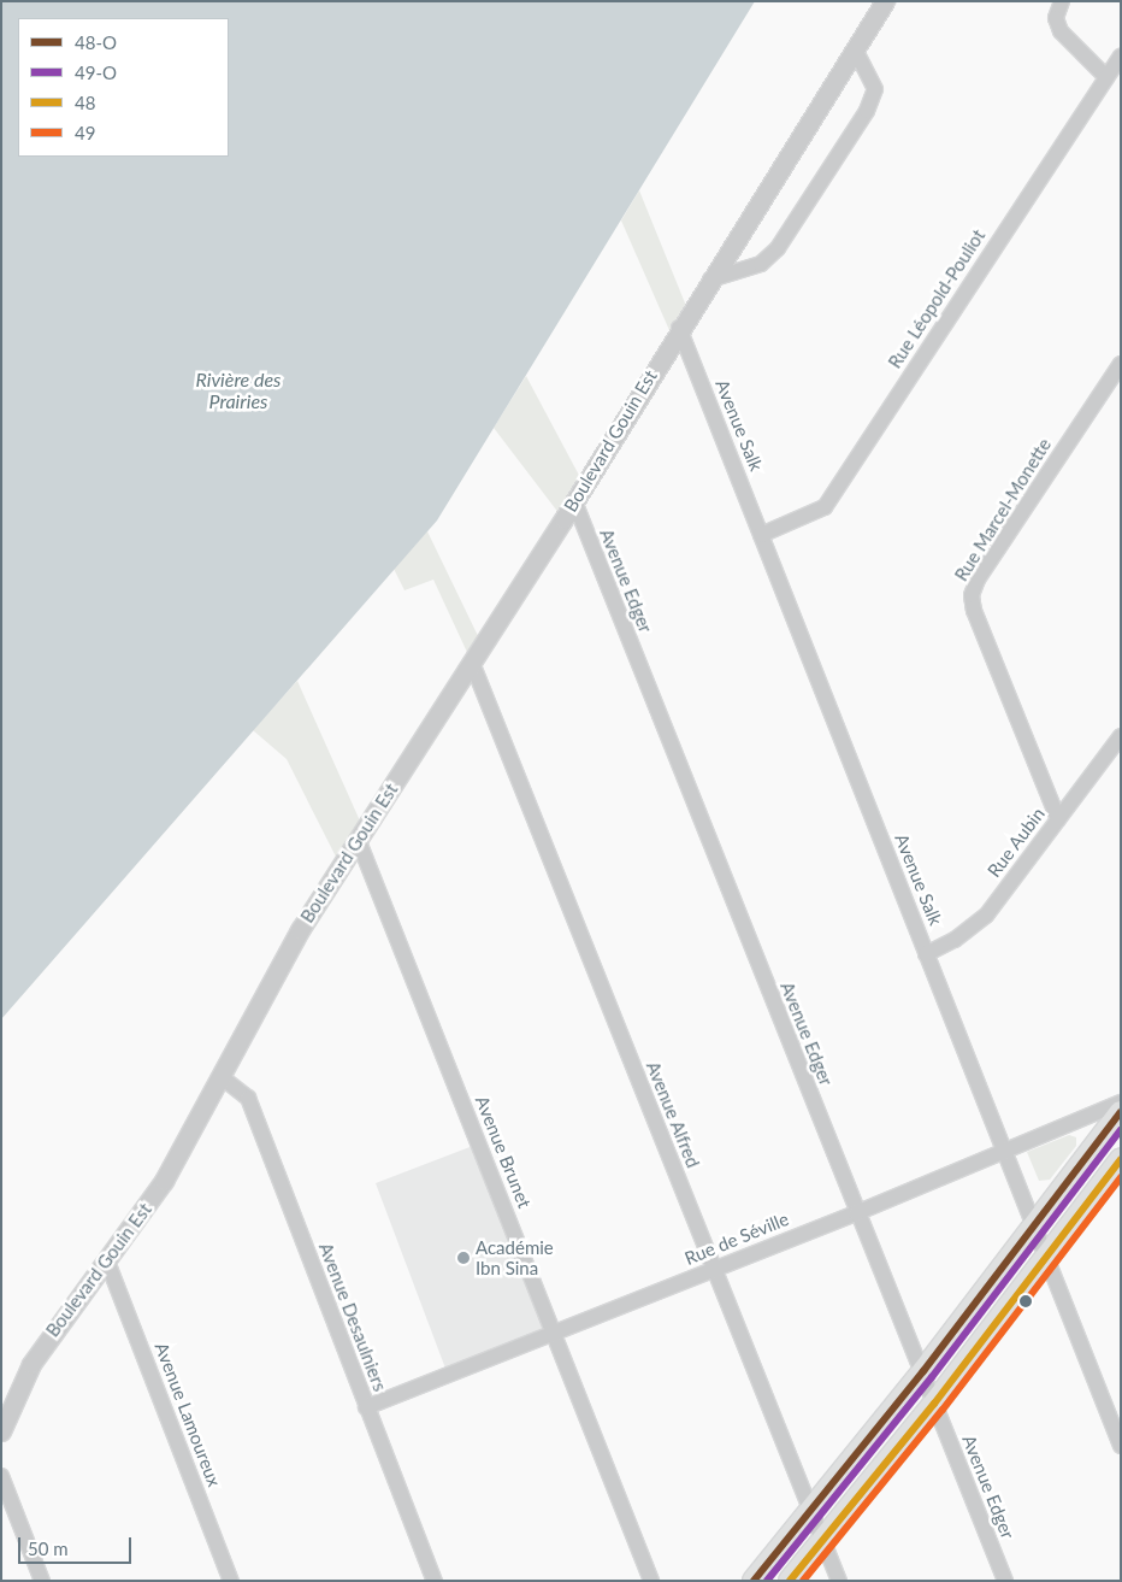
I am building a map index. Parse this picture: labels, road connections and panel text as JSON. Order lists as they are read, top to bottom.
{
  "streets": {
    "street": [
      "Rue Léopold-Pouliot",
      "Avenue Salk",
      "Boulevard Gouin Est",
      "Rue Marcel-Monette",
      "Avenue Edger",
      "Rue Aubin",
      "Avenue Alfred",
      "Avenue Brunet",
      "Rue de Séville",
      "Avenue Desaulniers",
      "Avenue Lamoureux"
    ]
  },
  "crossings": [
    ["Rue Léopold-Pouliot", "Avenue Salk"],
    ["Avenue Salk", "Boulevard Gouin Est"],
    ["Avenue Salk", "Rue Aubin"],
    ["Avenue Salk", "Rue de Séville"],
    ["Boulevard Gouin Est", "Avenue Edger"],
    ["Boulevard Gouin Est", "Avenue Alfred"],
    ["Boulevard Gouin Est", "Avenue Brunet"],
    ["Boulevard Gouin Est", "Avenue Desaulniers"],
    ["Boulevard Gouin Est", "Avenue Lamoureux"],
    ["Rue Marcel-Monette", "Rue Aubin"],
    ["Avenue Edger", "Rue de Séville"],
    ["Avenue Alfred", "Rue de Séville"],
    ["Avenue Brunet", "Rue de Séville"],
    ["Rue de Séville", "Avenue Desaulniers"]
  ],
  "water": ["Rivière des Prairies"],
  "places": ["Académie Ibn Sina"],
  "lines": [
    "transit line 48-O",
    "transit line 49-O",
    "transit line 48",
    "transit line 49"
  ],
  "legend": [
    "48-O",
    "49-O",
    "48",
    "49"
  ],
  "scale_bar": "50 m"
}
